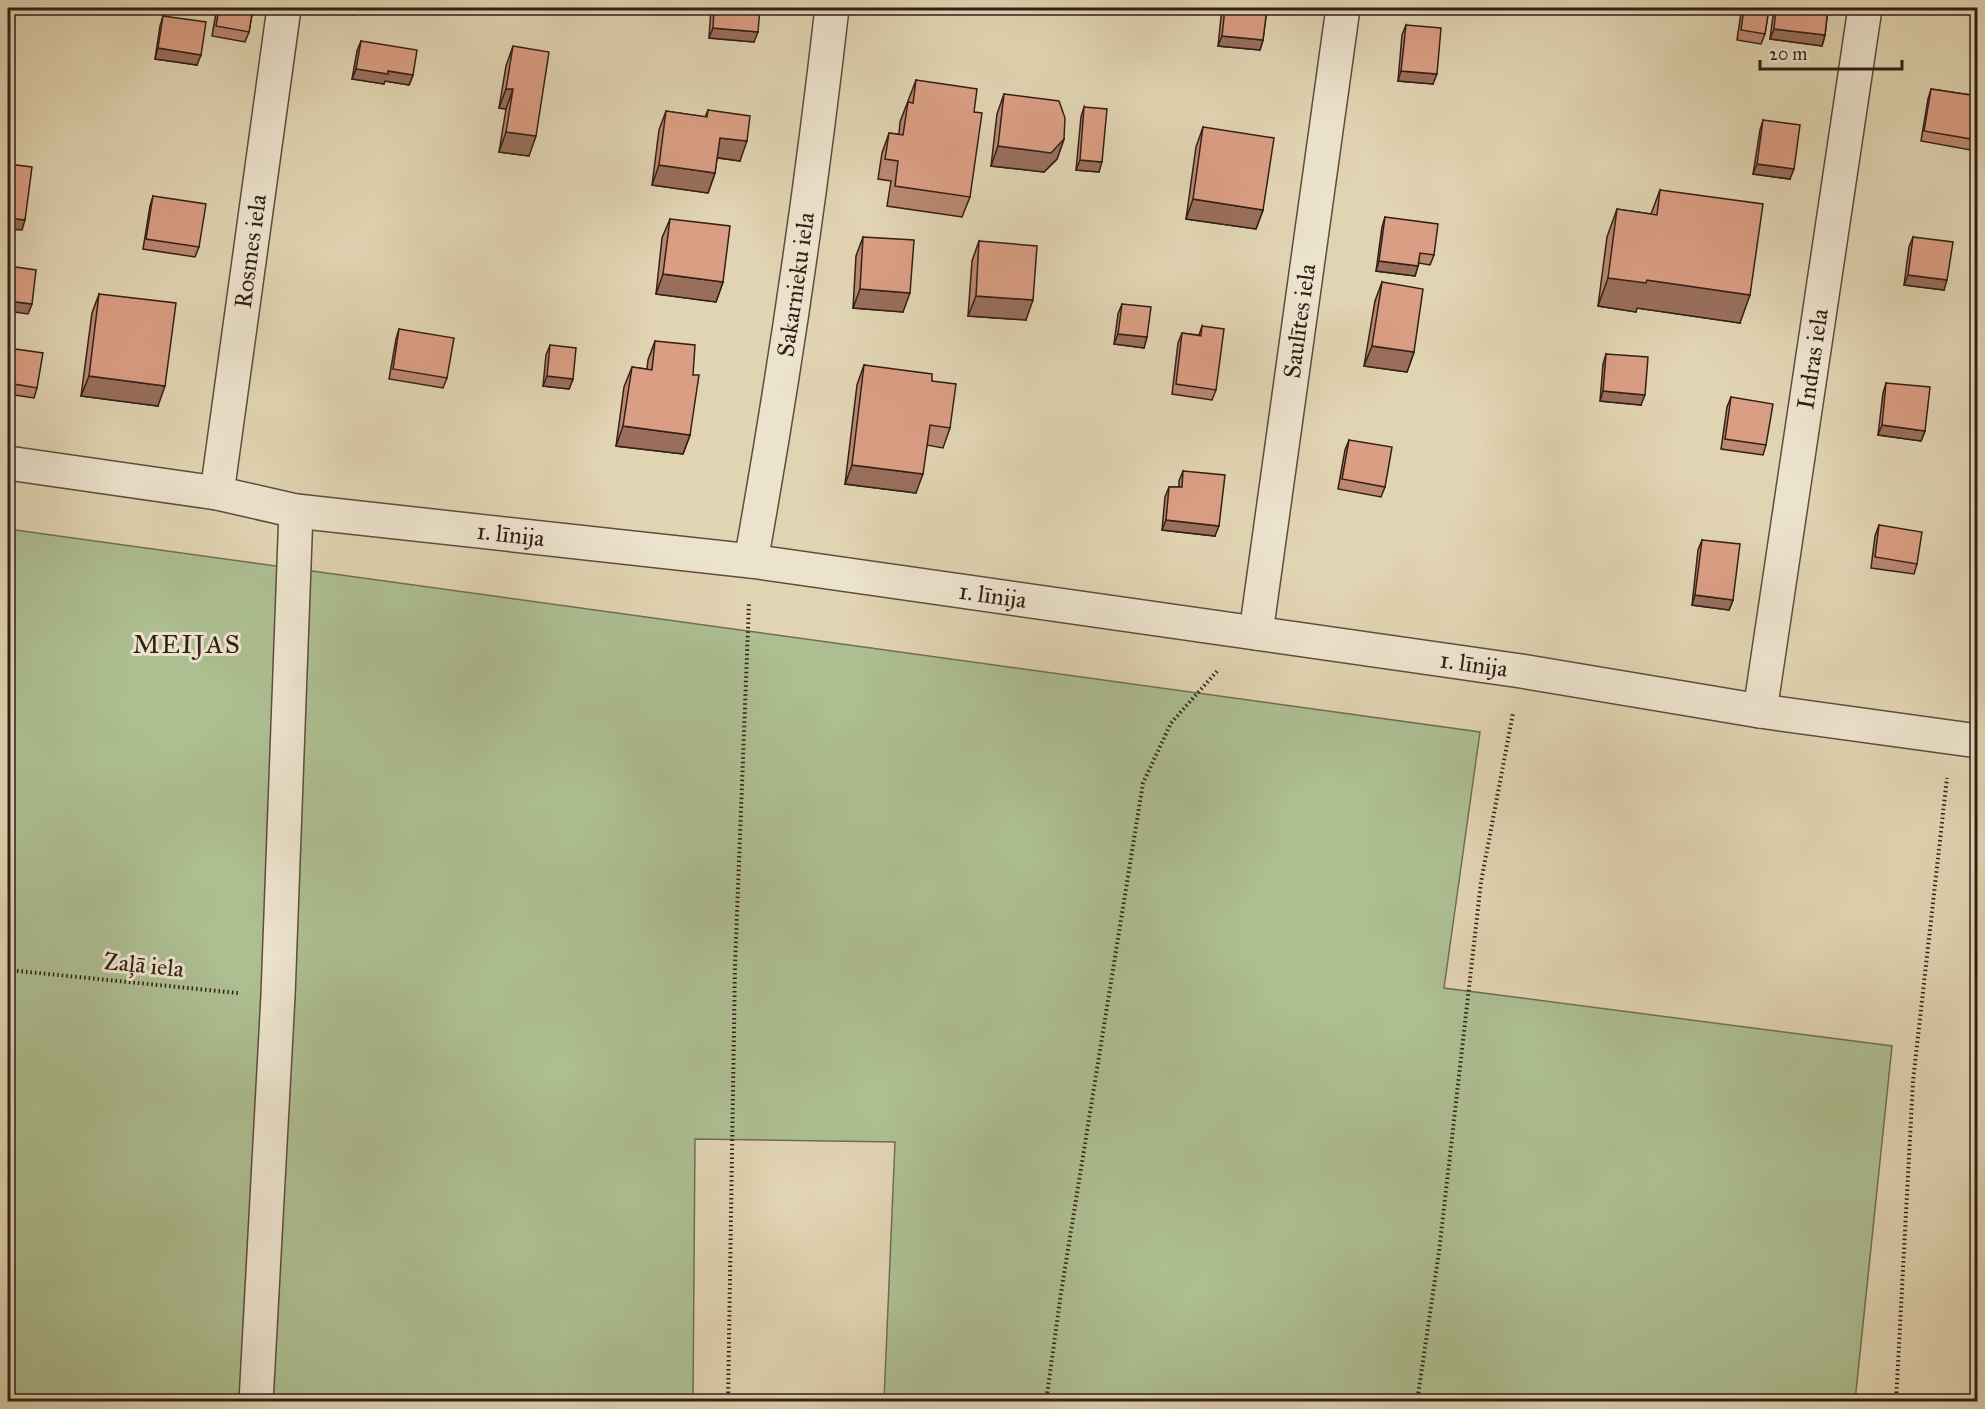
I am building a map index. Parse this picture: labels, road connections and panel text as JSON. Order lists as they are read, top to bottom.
{
  "streets": {
    "street": [
      "Rosmes iela",
      "Sakarnieku iela",
      "Saulītes iela",
      "Indras iela",
      "1. līnija"
    ],
    "path": ["Zaļā iela"]
  },
  "crossings": [
    ["Rosmes iela", "1. līnija"],
    ["Sakarnieku iela", "1. līnija"],
    ["Saulītes iela", "1. līnija"],
    ["Indras iela", "1. līnija"]
  ],
  "districts": ["MEIJAS"],
  "scale_bar": "20 m"
}
